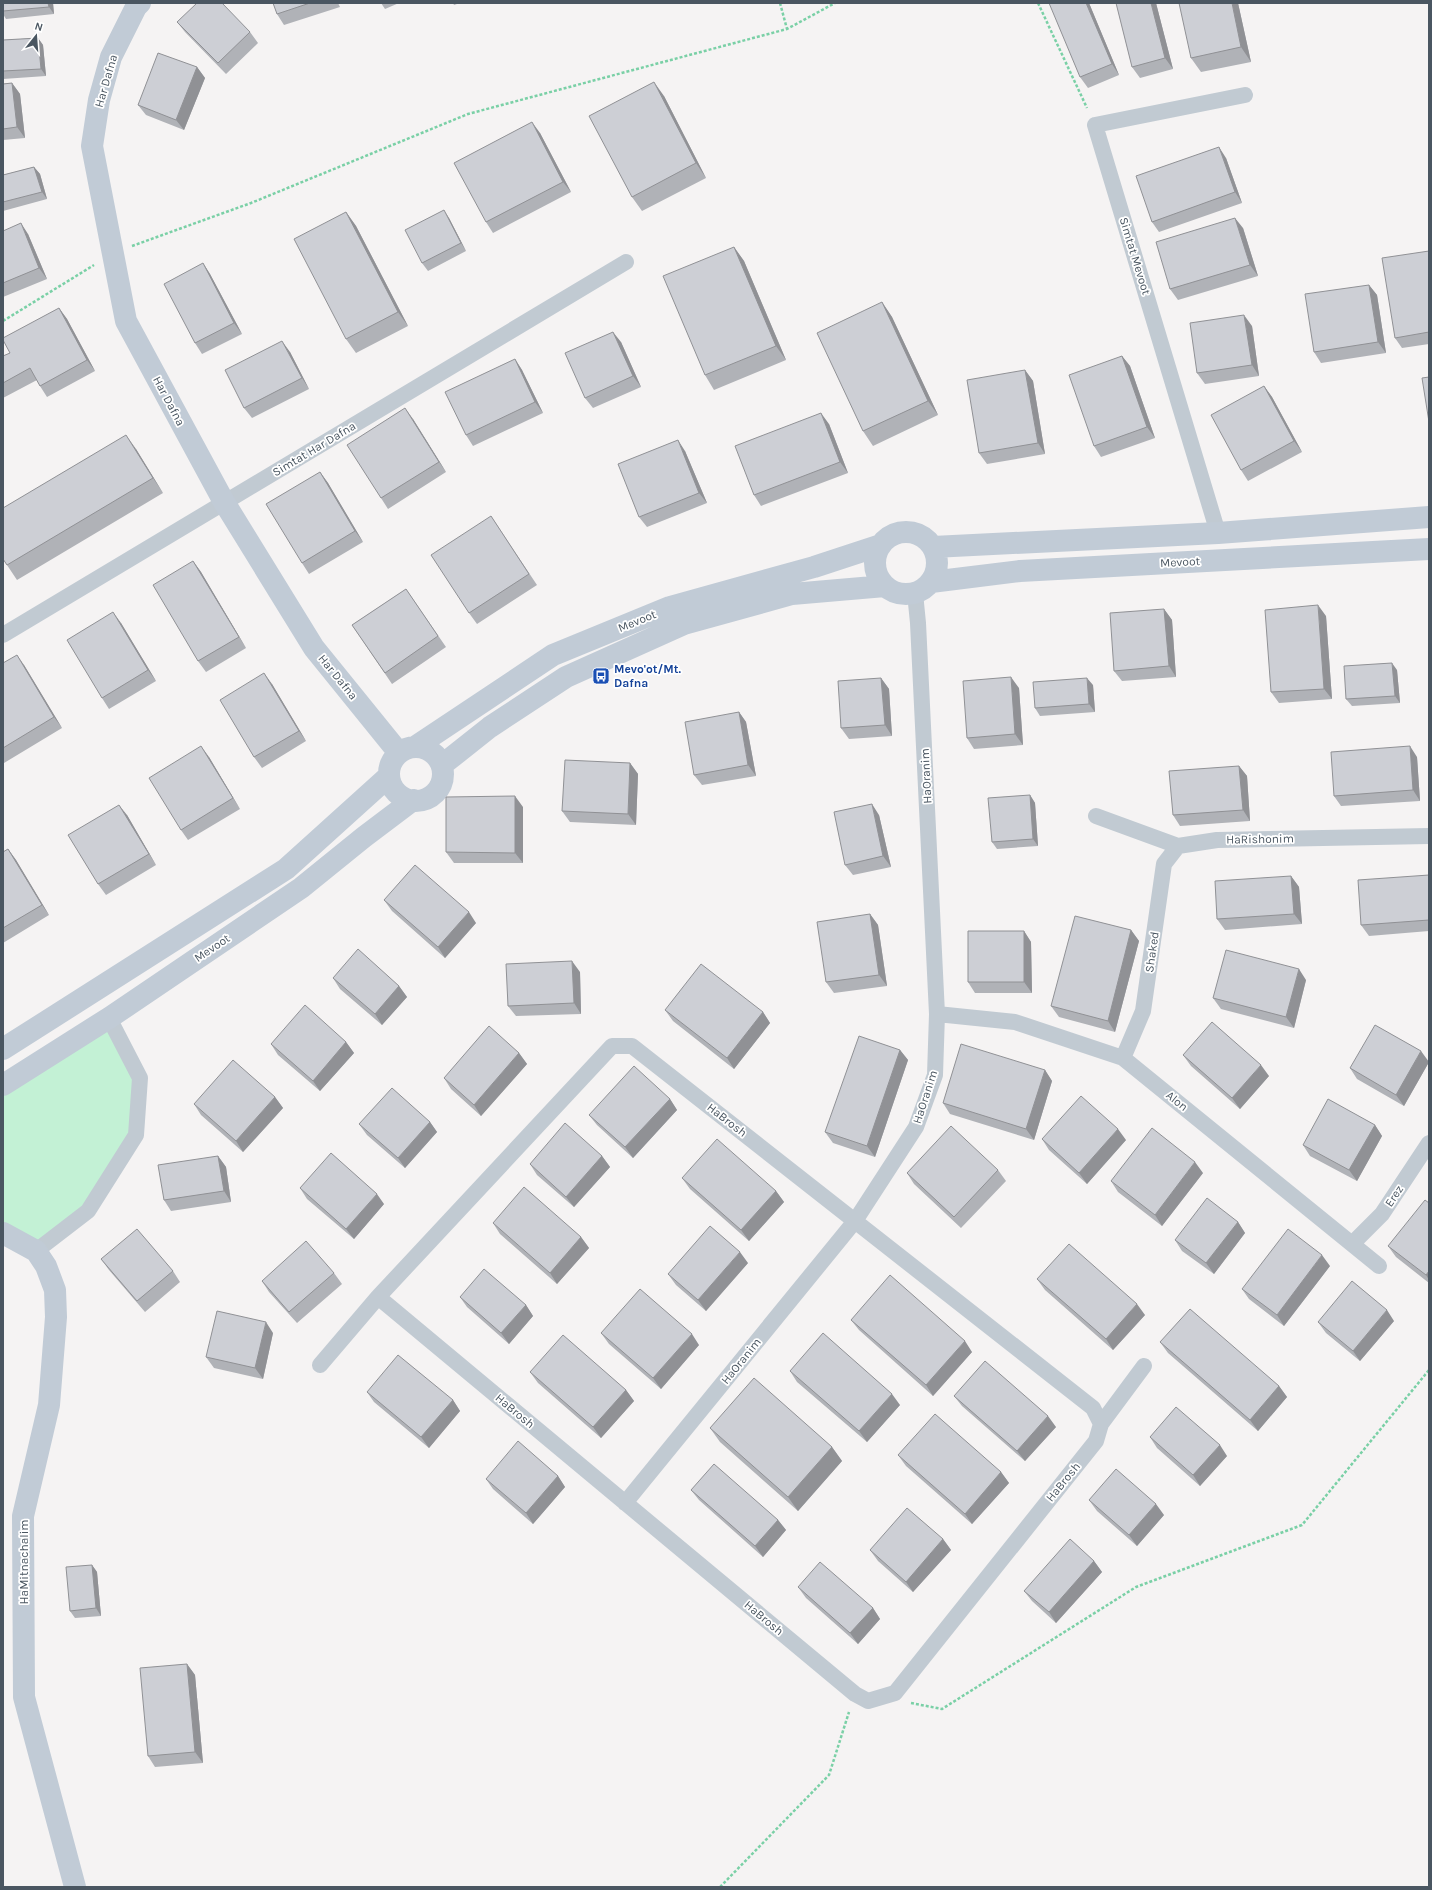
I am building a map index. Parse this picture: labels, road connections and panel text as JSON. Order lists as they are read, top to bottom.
{
  "streets": {
    "street": [
      "Har Dafna",
      "Simtat Mevoot",
      "Simtat Har Dafna",
      "Mevoot",
      "HaOranim",
      "HaRishonim",
      "Shaked",
      "Alon",
      "HaBrosh",
      "Erez",
      "HaMitnachalim"
    ]
  },
  "crossings": [
    ["Har Dafna", "Simtat Har Dafna"],
    ["Har Dafna", "Mevoot"],
    ["Mevoot", "HaOranim"],
    ["HaOranim", "Alon"],
    ["HaOranim", "HaBrosh"],
    ["HaRishonim", "Shaked"],
    ["Shaked", "Alon"],
    ["Alon", "Erez"]
  ],
  "places": {
    "bus stop": ["Mevo'ot/Mt. Dafna"]
  },
  "north": "top"
}
